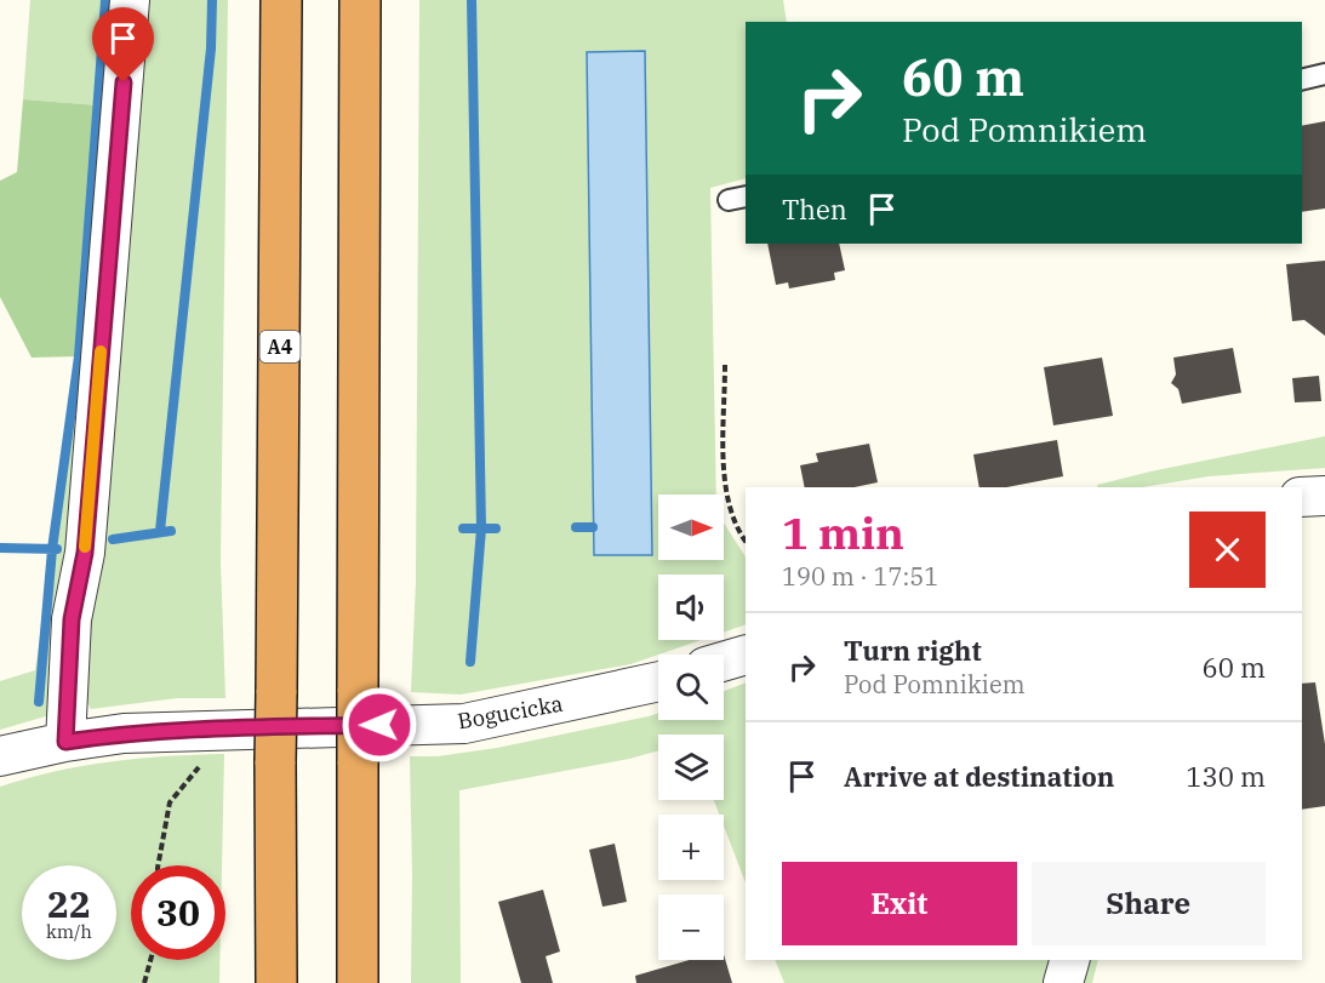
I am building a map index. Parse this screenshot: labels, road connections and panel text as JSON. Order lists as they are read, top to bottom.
{
  "streets": {
    "highway": ["A4"],
    "street": ["Bogucicka"]
  },
  "north": "right",
  "page": {
    "turn": ["60 m", "Pod Pomnikiem"],
    "then": "Then",
    "heading": ["1 min", "190 m · 17:51"],
    "map_buttons": ["+", "−"],
    "list": [
      {
        "name": "Turn right",
        "note": "Pod Pomnikiem",
        "value": "60 m"
      },
      {
        "name": "Arrive at destination",
        "value": "130 m"
      }
    ],
    "buttons": ["Exit", "Share"],
    "speed": "22 km/h",
    "limit": "30"
  }
}
